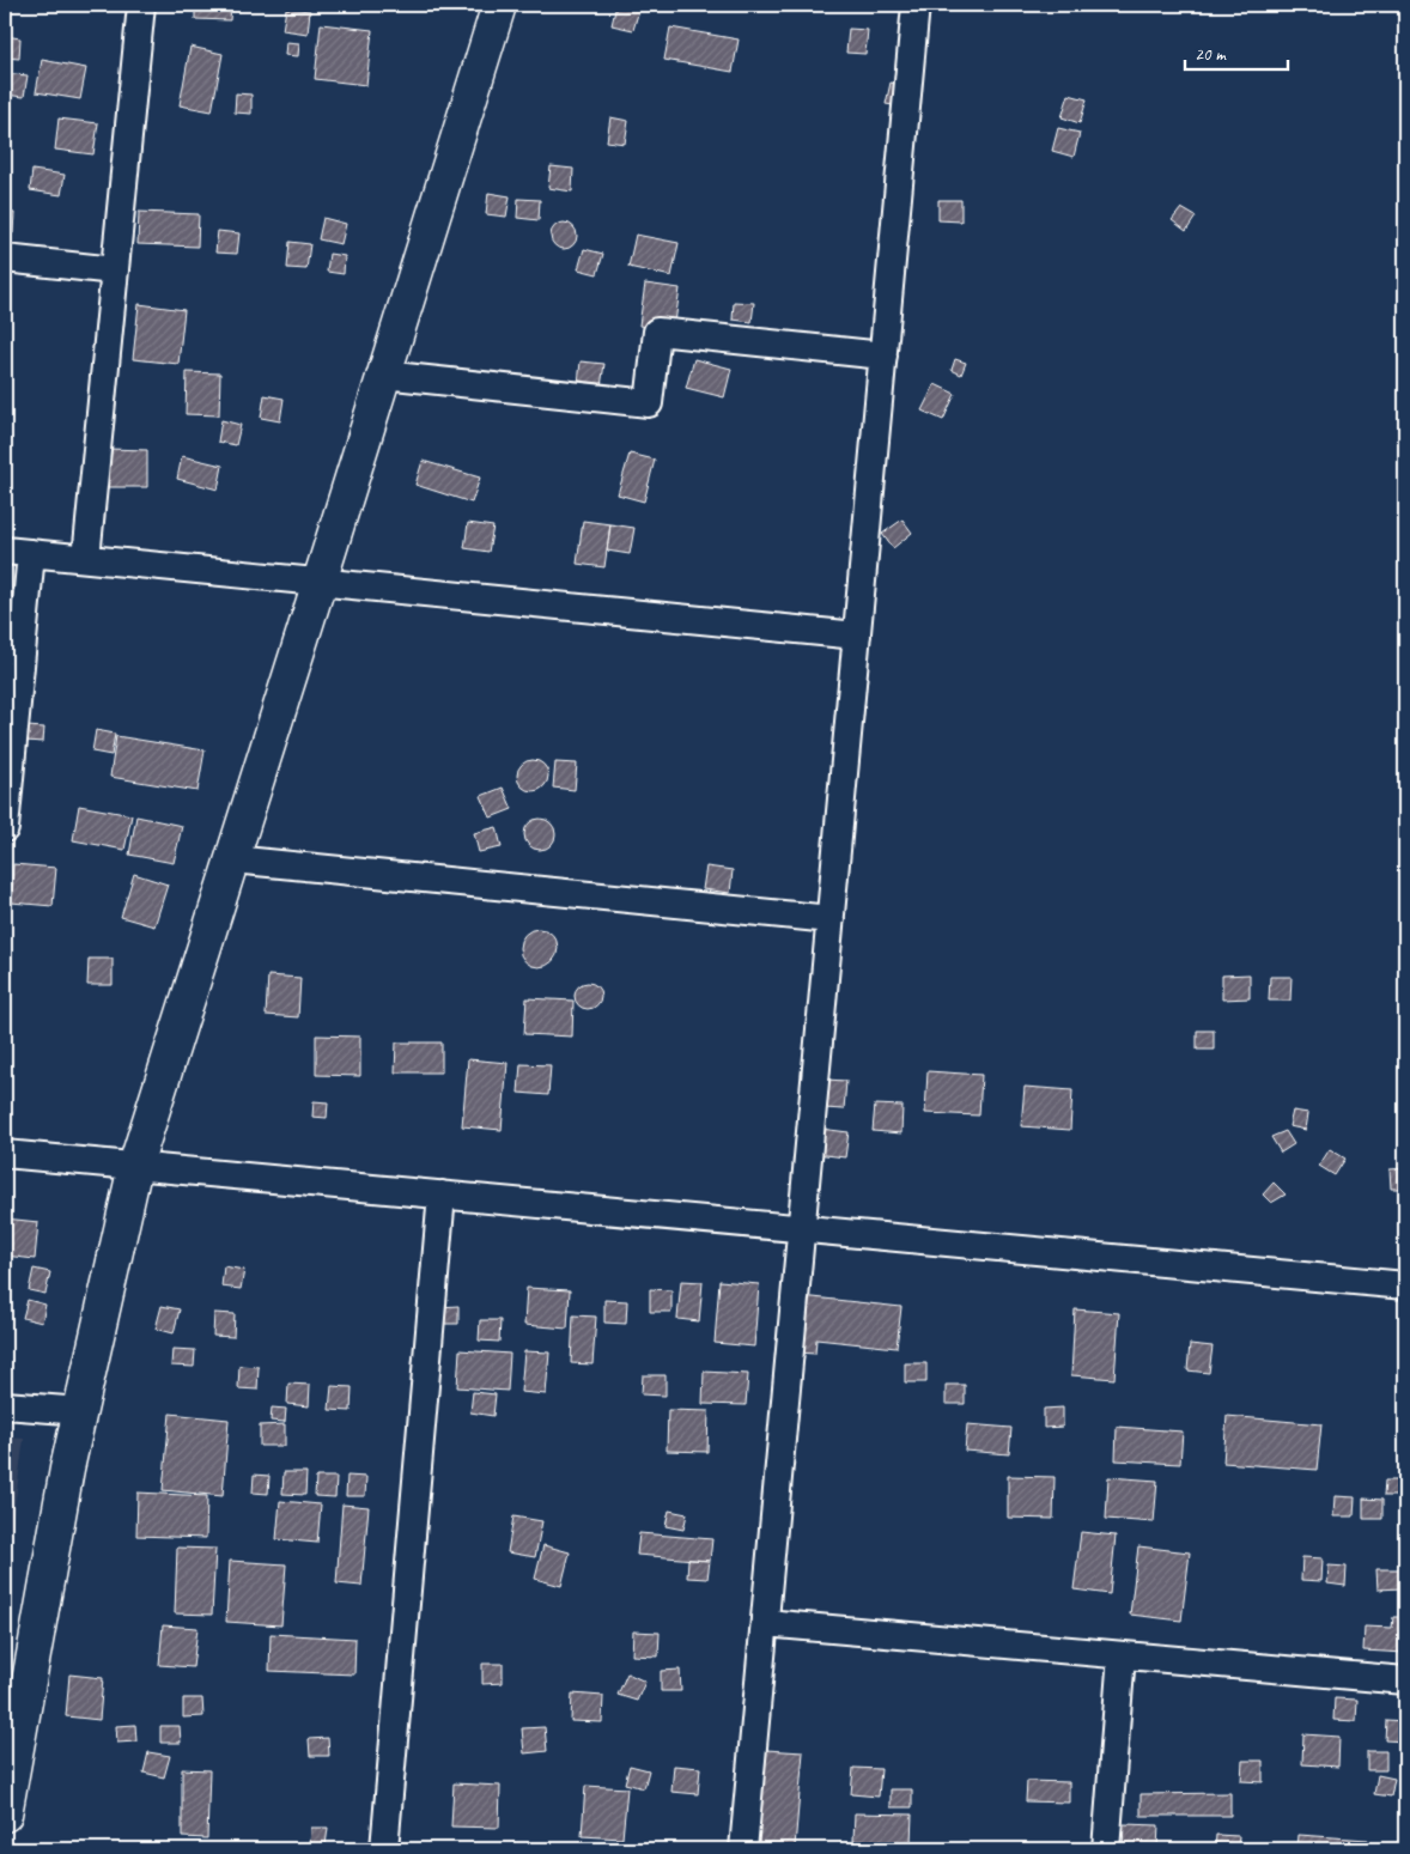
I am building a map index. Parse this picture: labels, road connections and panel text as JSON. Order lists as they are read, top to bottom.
{
  "scale_bar": "20 m"
}
